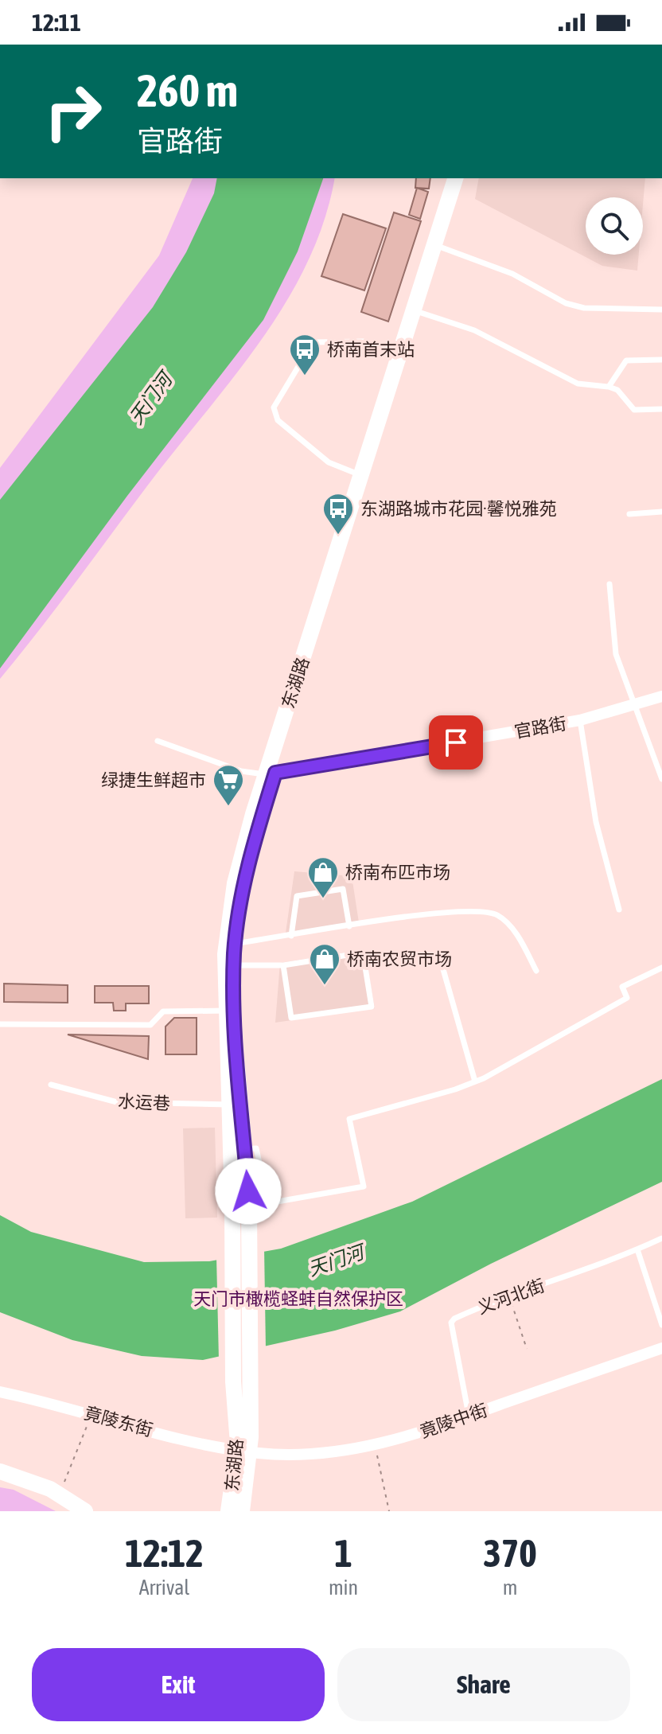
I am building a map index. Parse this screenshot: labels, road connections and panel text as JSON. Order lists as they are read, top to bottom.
{
  "streets": {
    "main road": ["东湖路"],
    "street": ["官路街", "竟陵中街", "竟陵东街"],
    "lane": ["水运巷", "义河北街"]
  },
  "crossings": [
    ["东湖路", "官路街"],
    ["东湖路", "水运巷"],
    ["东湖路", "竟陵中街"],
    ["东湖路", "竟陵东街"],
    ["义河北街", "竟陵中街"],
    ["竟陵中街", "竟陵东街"]
  ],
  "water": ["天门河"],
  "parks": ["天门市橄榄蛏蚌自然保护区"],
  "places": {
    "bus stop": ["桥南首末站", "东湖路城市花园·馨悦雅苑"],
    "supermarket": ["绿捷生鲜超市"],
    "shop": ["桥南布匹市场", "桥南农贸市场"]
  },
  "page": {
    "status": "12:11",
    "turn": ["260 m", "官路街"],
    "eta": [
      "12:12",
      "Arrival",
      "1",
      "min",
      "370",
      "m"
    ],
    "buttons": ["Exit", "Share"]
  }
}
